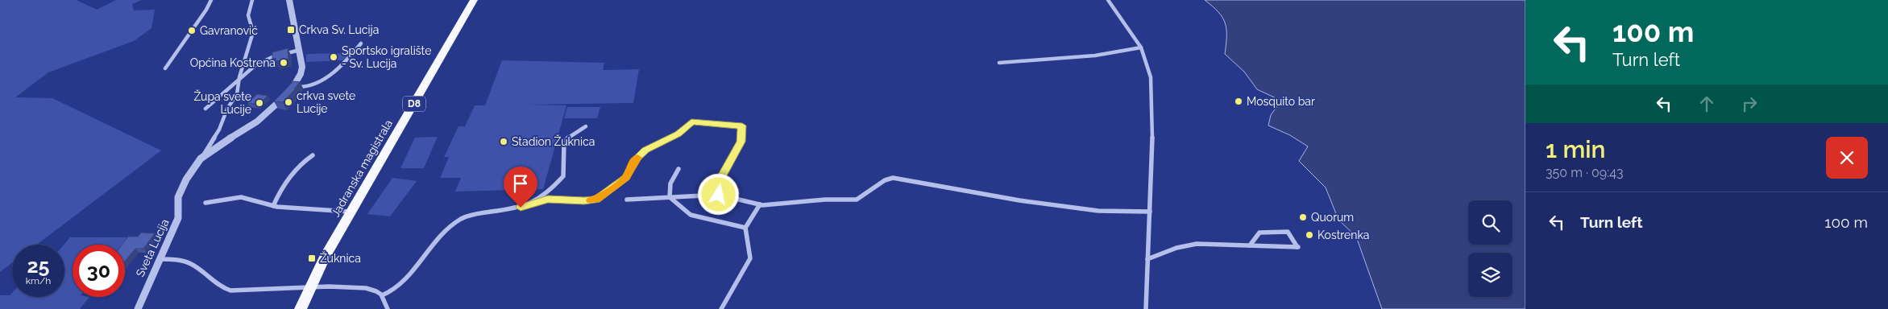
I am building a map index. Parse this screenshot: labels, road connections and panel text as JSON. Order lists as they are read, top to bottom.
{
  "streets": {
    "main road": ["D8", "Jadranska magistrala"],
    "street": ["Sveta Lucija"]
  },
  "places": {
    "transit": ["Crkva Sv. Lucija", "Žuknica"],
    "other": [
      "Gavranović",
      "Sportsko igralište - Sv. Lucija",
      "Općina Kostrena",
      "Mosquito bar",
      "crkva svete Lucije",
      "Župa svete Lucije",
      "Stadion Žuknica",
      "Quorum",
      "Kostrenka"
    ]
  },
  "page": {
    "turn": ["100 m", "Turn left"],
    "heading": ["1 min", "350 m · 09:43"],
    "list": [
      {
        "name": "Turn left",
        "value": "100 m"
      }
    ],
    "speed": "25 km/h",
    "limit": "30"
  }
}
